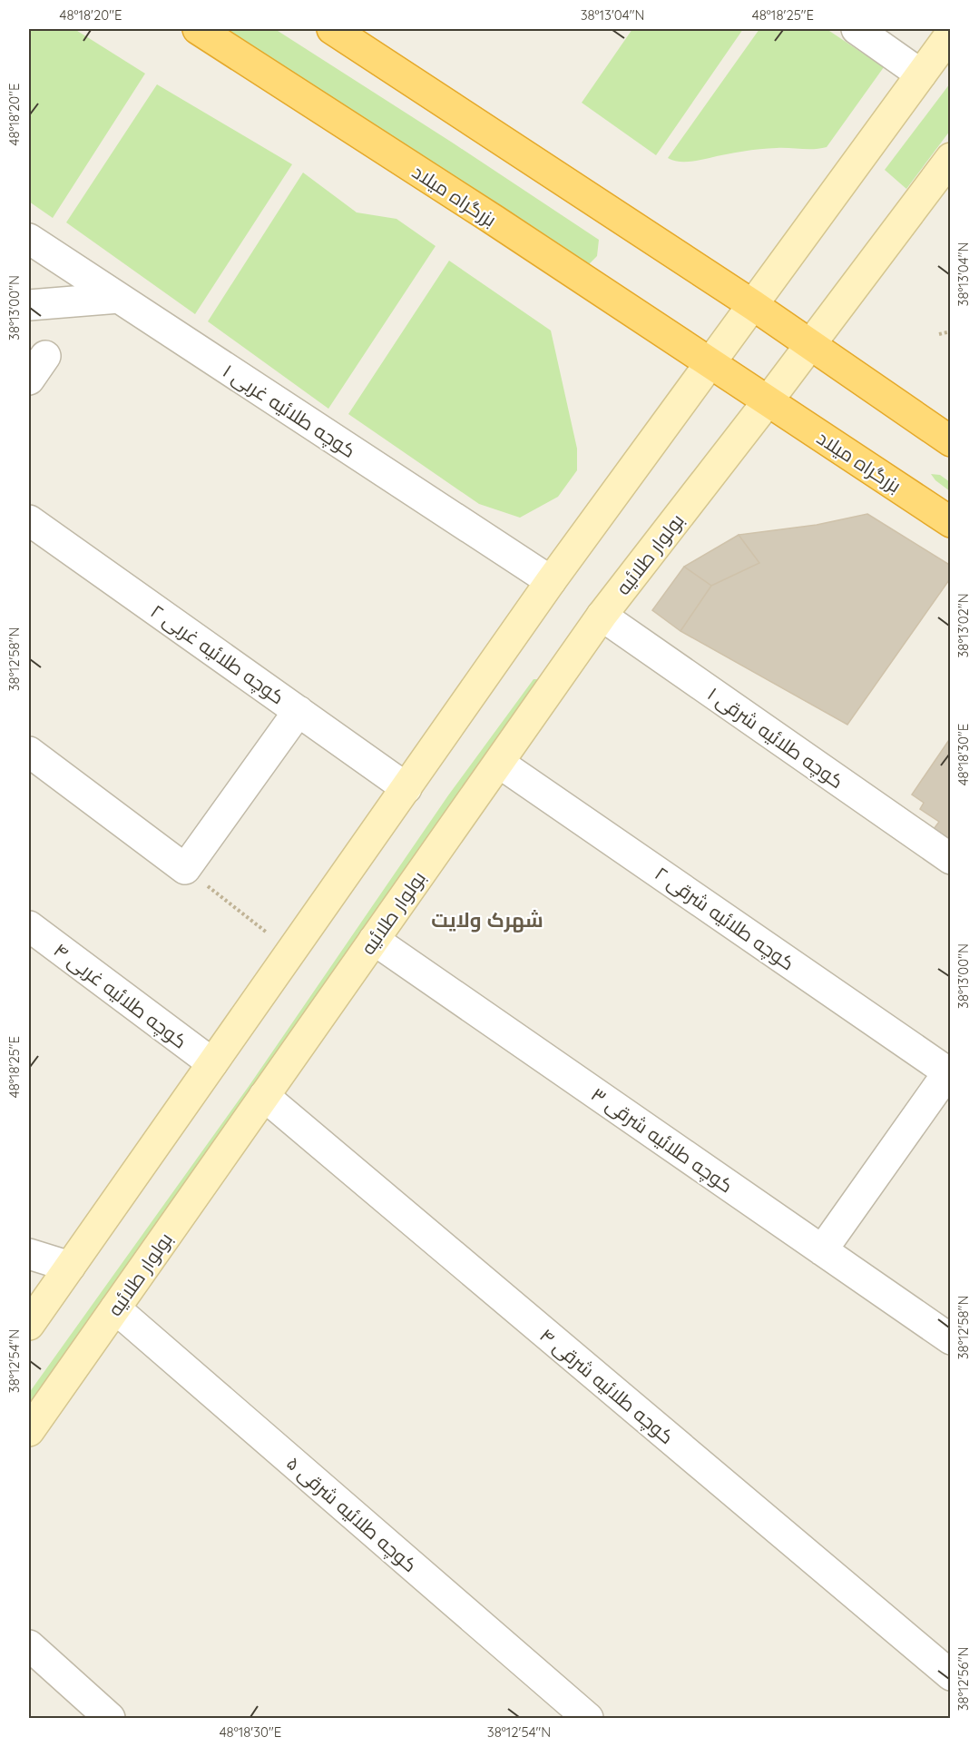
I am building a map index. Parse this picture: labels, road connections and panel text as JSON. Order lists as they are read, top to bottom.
{
  "streets": {
    "highway": ["بزرگراه میلاد"],
    "main road": ["بولوار طلائیه"],
    "street": [
      "کوچه طلائیه غربی ۱",
      "کوچه طلائیه غربی ۲",
      "کوچه طلائیه شرقی ۱",
      "کوچه طلائیه شرقی ۲",
      "کوچه طلائیه غربی ۴",
      "کوچه طلائیه شرقی ۳",
      "کوچه طلائیه شرقی ۴",
      "کوچه طلائیه شرقی ۵"
    ]
  },
  "crossings": [
    ["بزرگراه میلاد", "بولوار طلائیه"],
    ["بولوار طلائیه", "کوچه طلائیه شرقی ۱"],
    ["بولوار طلائیه", "کوچه طلائیه شرقی ۲"],
    ["بولوار طلائیه", "کوچه طلائیه شرقی ۳"],
    ["بولوار طلائیه", "کوچه طلائیه شرقی ۴"],
    ["بولوار طلائیه", "کوچه طلائیه شرقی ۵"]
  ],
  "districts": ["شهرک ولایت"],
  "coordinates": [
    "48°18'20\"E",
    "38°13'04\"N",
    "48°18'25\"E",
    "38°13'00\"N",
    "38°13'02\"N",
    "38°12'58\"N",
    "48°18'30\"E",
    "38°12'54\"N",
    "38°12'56\"N"
  ]
}
